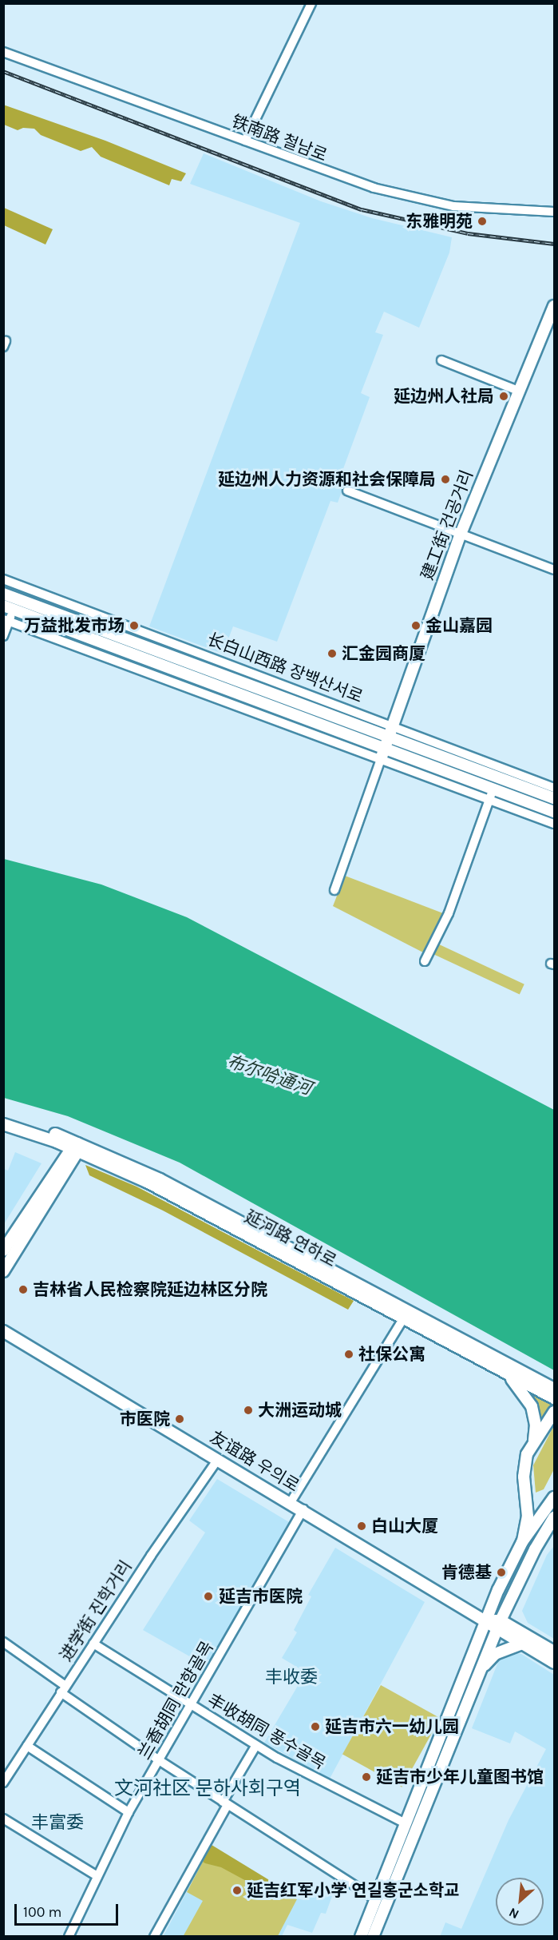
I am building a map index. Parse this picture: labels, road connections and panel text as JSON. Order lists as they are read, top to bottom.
{
  "streets": {
    "main road": [
      "建工街 건공거리",
      "长白山西路 장백산서로",
      "延河路 연하로",
      "友谊路 우의로"
    ],
    "street": [
      "铁南路 철남로",
      "进学街 진학거리",
      "兰香胡同 란향골목",
      "丰收胡同 풍수골목"
    ]
  },
  "crossings": [
    ["建工街 건공거리", "长白山西路 장백산서로"],
    ["友谊路 우의로", "进学街 진학거리"],
    ["友谊路 우의로", "兰香胡同 란향골목"],
    ["进学街 진학거리", "丰收胡同 풍수골목"],
    ["兰香胡同 란향골목", "丰收胡同 풍수골목"]
  ],
  "districts": ["丰收委", "文河社区 문하사회구역", "丰富委"],
  "water": ["布尔哈通河"],
  "places": [
    "东雅明苑",
    "延边州人社局",
    "延边州人力资源和社会保障局",
    "万益批发市场",
    "金山嘉园",
    "汇金园商厦",
    "吉林省人民检察院延边林区分院",
    "社保公寓",
    "大洲运动城",
    "市医院",
    "白山大厦",
    "肯德基",
    "延吉市医院",
    "延吉市六一幼儿园",
    "延吉市少年儿童图书馆",
    "延吉红军小学 연길홍군소학교"
  ],
  "scale_bar": "100 m",
  "north": "bottom left"
}
